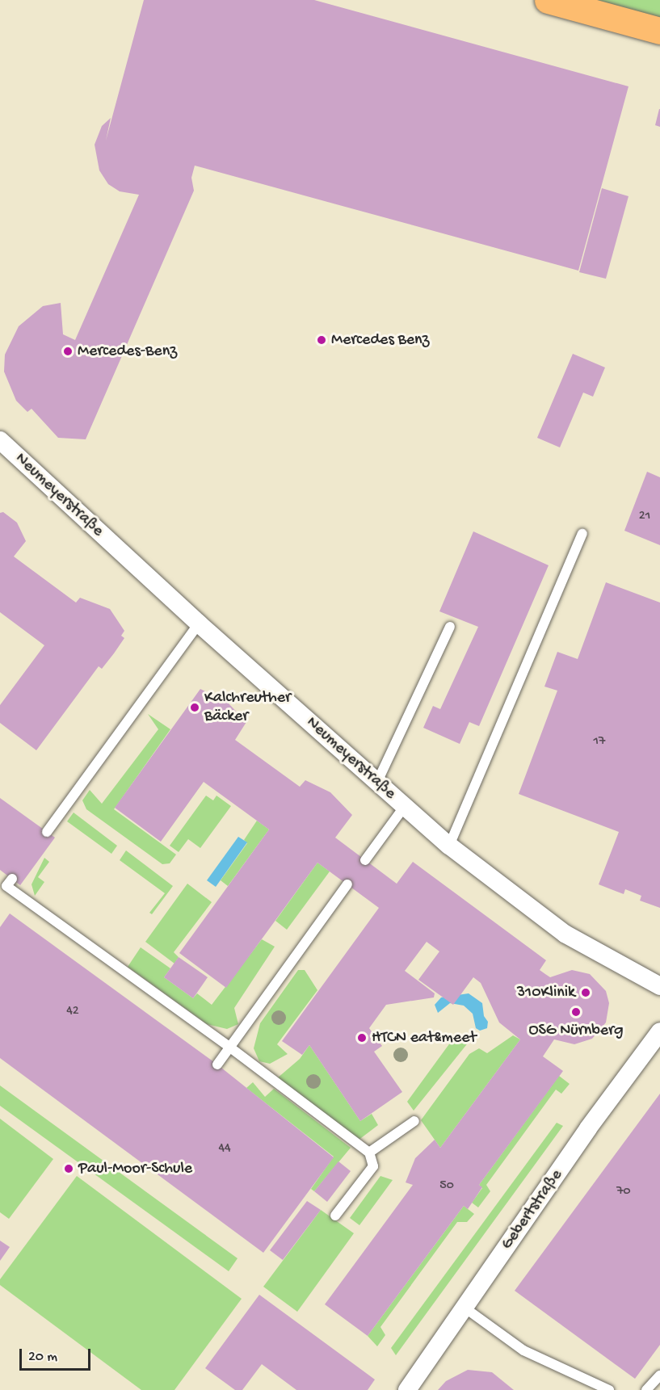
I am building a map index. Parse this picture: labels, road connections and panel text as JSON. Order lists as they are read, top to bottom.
{
  "streets": {
    "street": ["Neumeyerstraße", "Gebertstraße"]
  },
  "places": [
    "Mercedes Benz",
    "Mercedes-Benz",
    "Kalchreuther Bäcker",
    "310Klinik",
    "OSG Nürnberg",
    "HTCN eat&meet",
    "Paul-Moor-Schule"
  ],
  "house_numbers": [
    "21",
    "17",
    "42",
    "44",
    "50",
    "70"
  ],
  "scale_bar": "20 m"
}
